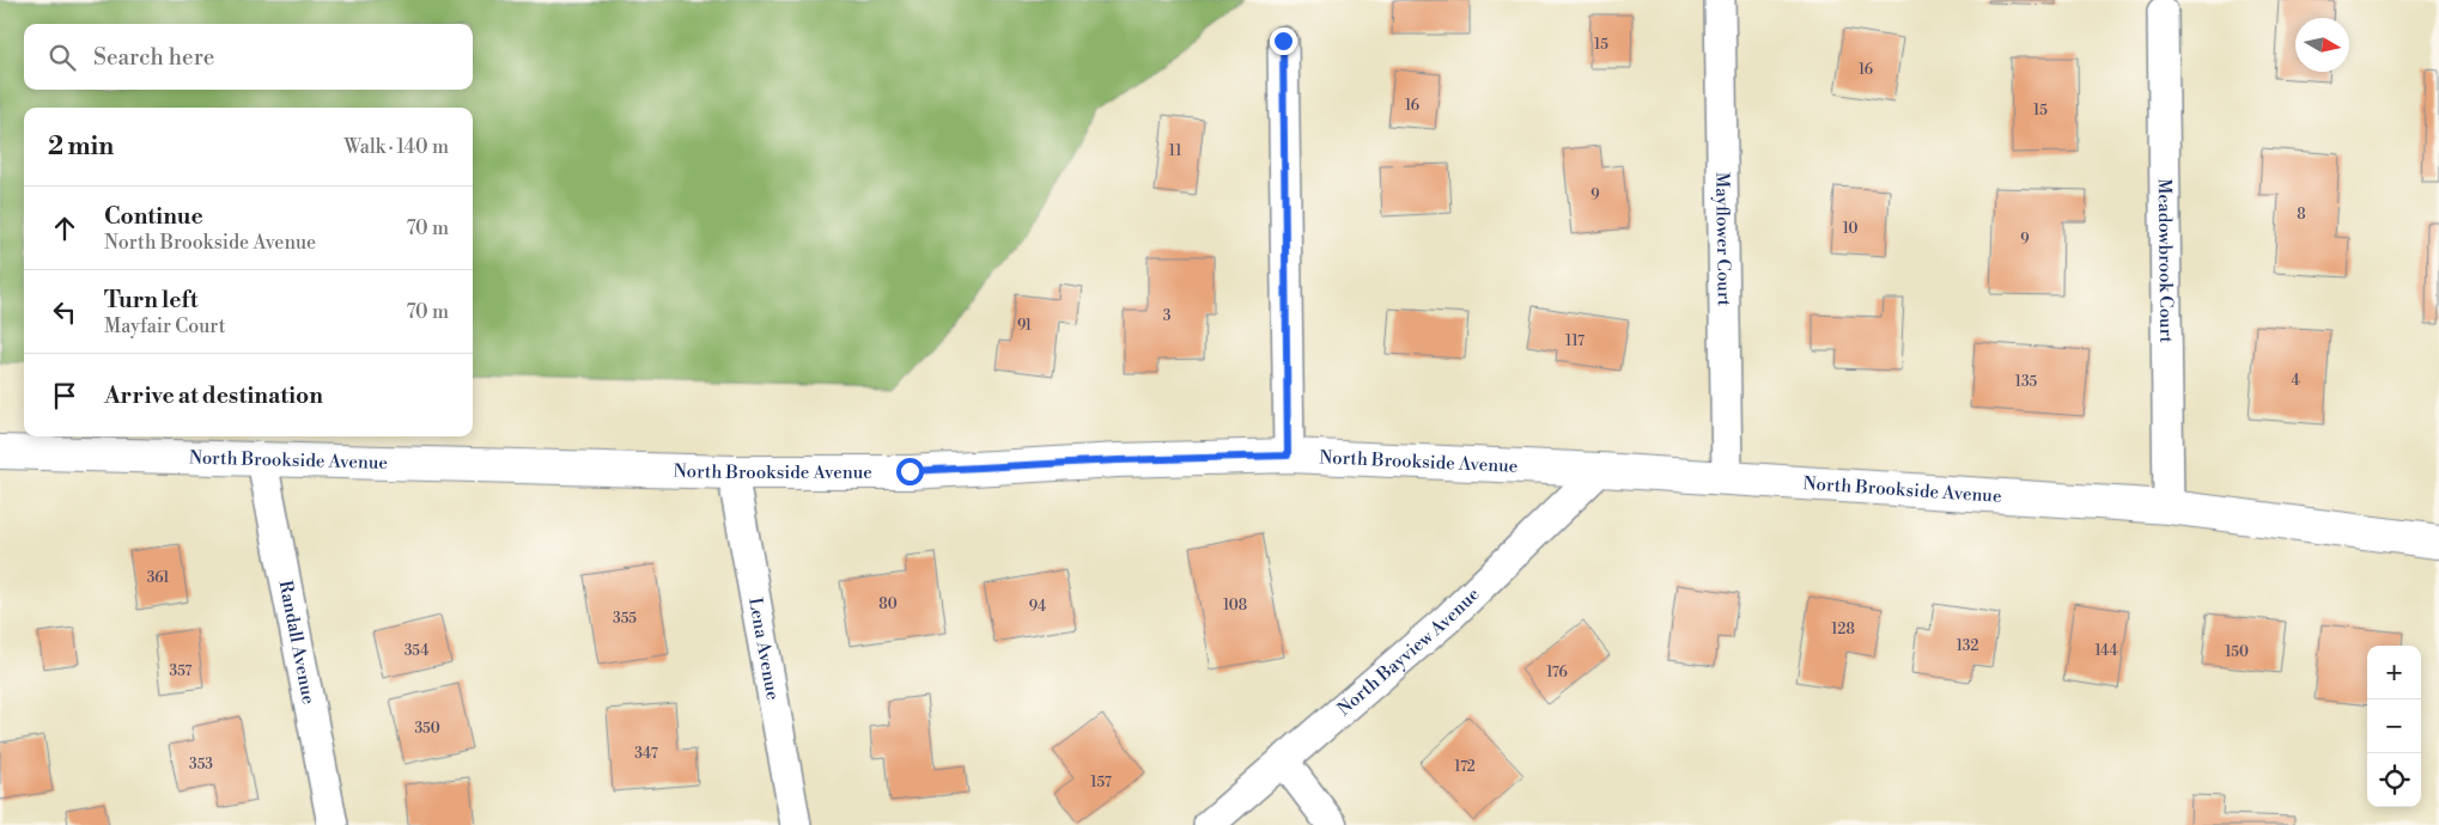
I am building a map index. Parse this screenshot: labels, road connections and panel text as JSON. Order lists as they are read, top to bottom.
{
  "streets": {
    "main road": ["North Brookside Avenue"],
    "street": [
      "Mayflower Court",
      "Meadowbrook Court",
      "Randall Avenue",
      "Lena Avenue",
      "North Bayview Avenue"
    ]
  },
  "crossings": [
    ["Mayflower Court", "North Brookside Avenue"],
    ["Meadowbrook Court", "North Brookside Avenue"],
    ["North Brookside Avenue", "Randall Avenue"],
    ["North Brookside Avenue", "Lena Avenue"],
    ["North Brookside Avenue", "North Bayview Avenue"]
  ],
  "house_numbers": [
    "15",
    "16",
    "16",
    "15",
    "11",
    "9",
    "8",
    "10",
    "9",
    "3",
    "91",
    "117",
    "4",
    "135",
    "361",
    "80",
    "108",
    "94",
    "355",
    "128",
    "132",
    "354",
    "144",
    "150",
    "357",
    "176",
    "350",
    "347",
    "353",
    "172",
    "157"
  ],
  "north": "right",
  "page": {
    "search": "Search here",
    "heading": ["2 min", "Walk · 140 m"],
    "list": [
      ["Continue", "North Brookside Avenue", "70 m"],
      ["Turn left", "Mayfair Court", "70 m"],
      "Arrive at destination"
    ],
    "map_buttons": ["+", "−"]
  }
}
